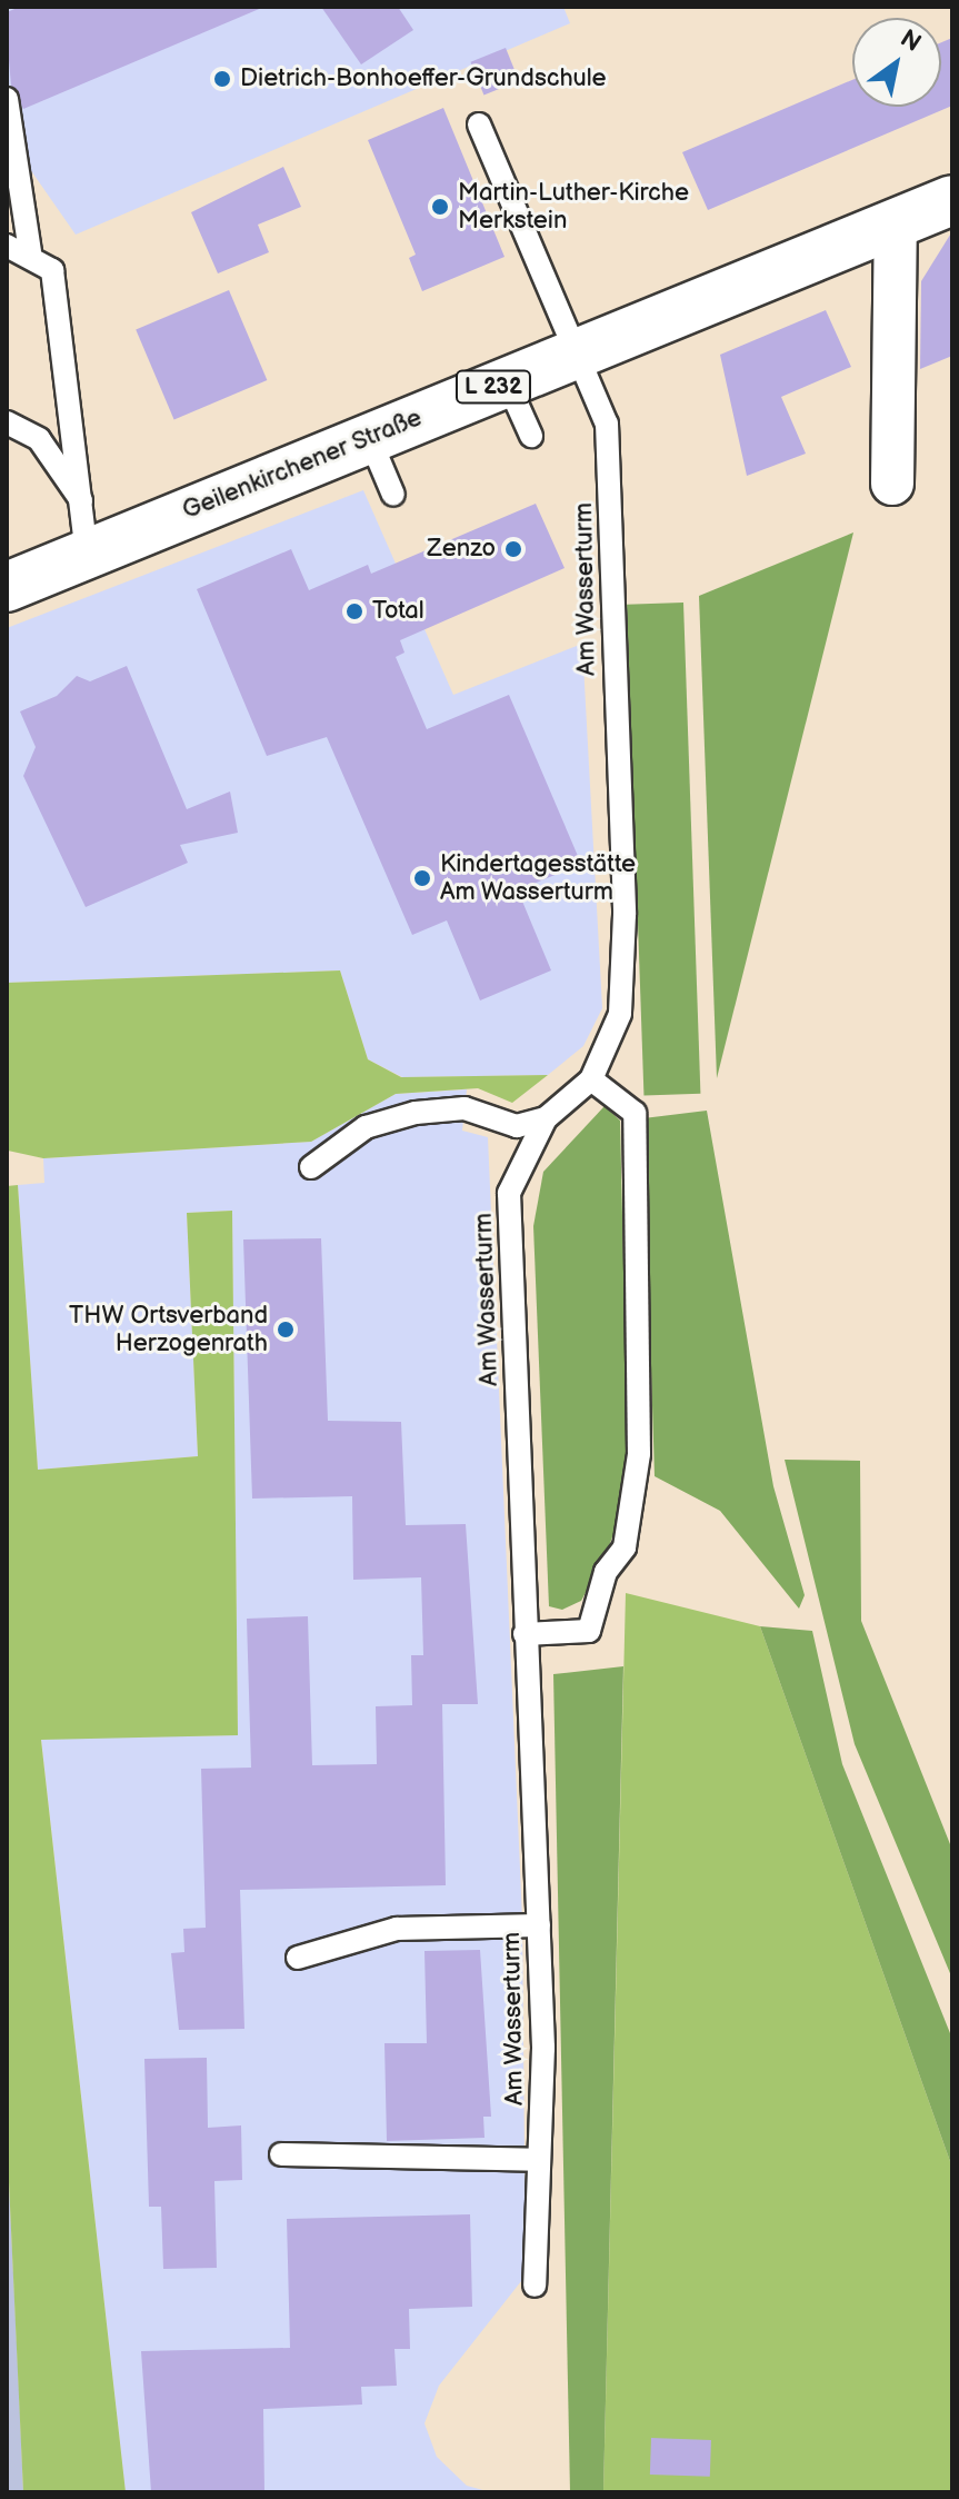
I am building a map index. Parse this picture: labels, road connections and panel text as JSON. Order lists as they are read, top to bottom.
{
  "streets": {
    "main road": ["L 232", "Geilenkirchener Straße"],
    "lane": ["Am Wasserturm"]
  },
  "crossings": [
    ["Geilenkirchener Straße", "Am Wasserturm"]
  ],
  "places": [
    "Dietrich-Bonhoeffer-Grundschule",
    "Martin-Luther-Kirche Merkstein",
    "Zenzo",
    "Total",
    "Kindertagesstätte Am Wasserturm",
    "THW Ortsverband Herzogenrath"
  ],
  "north": "top right"
}
